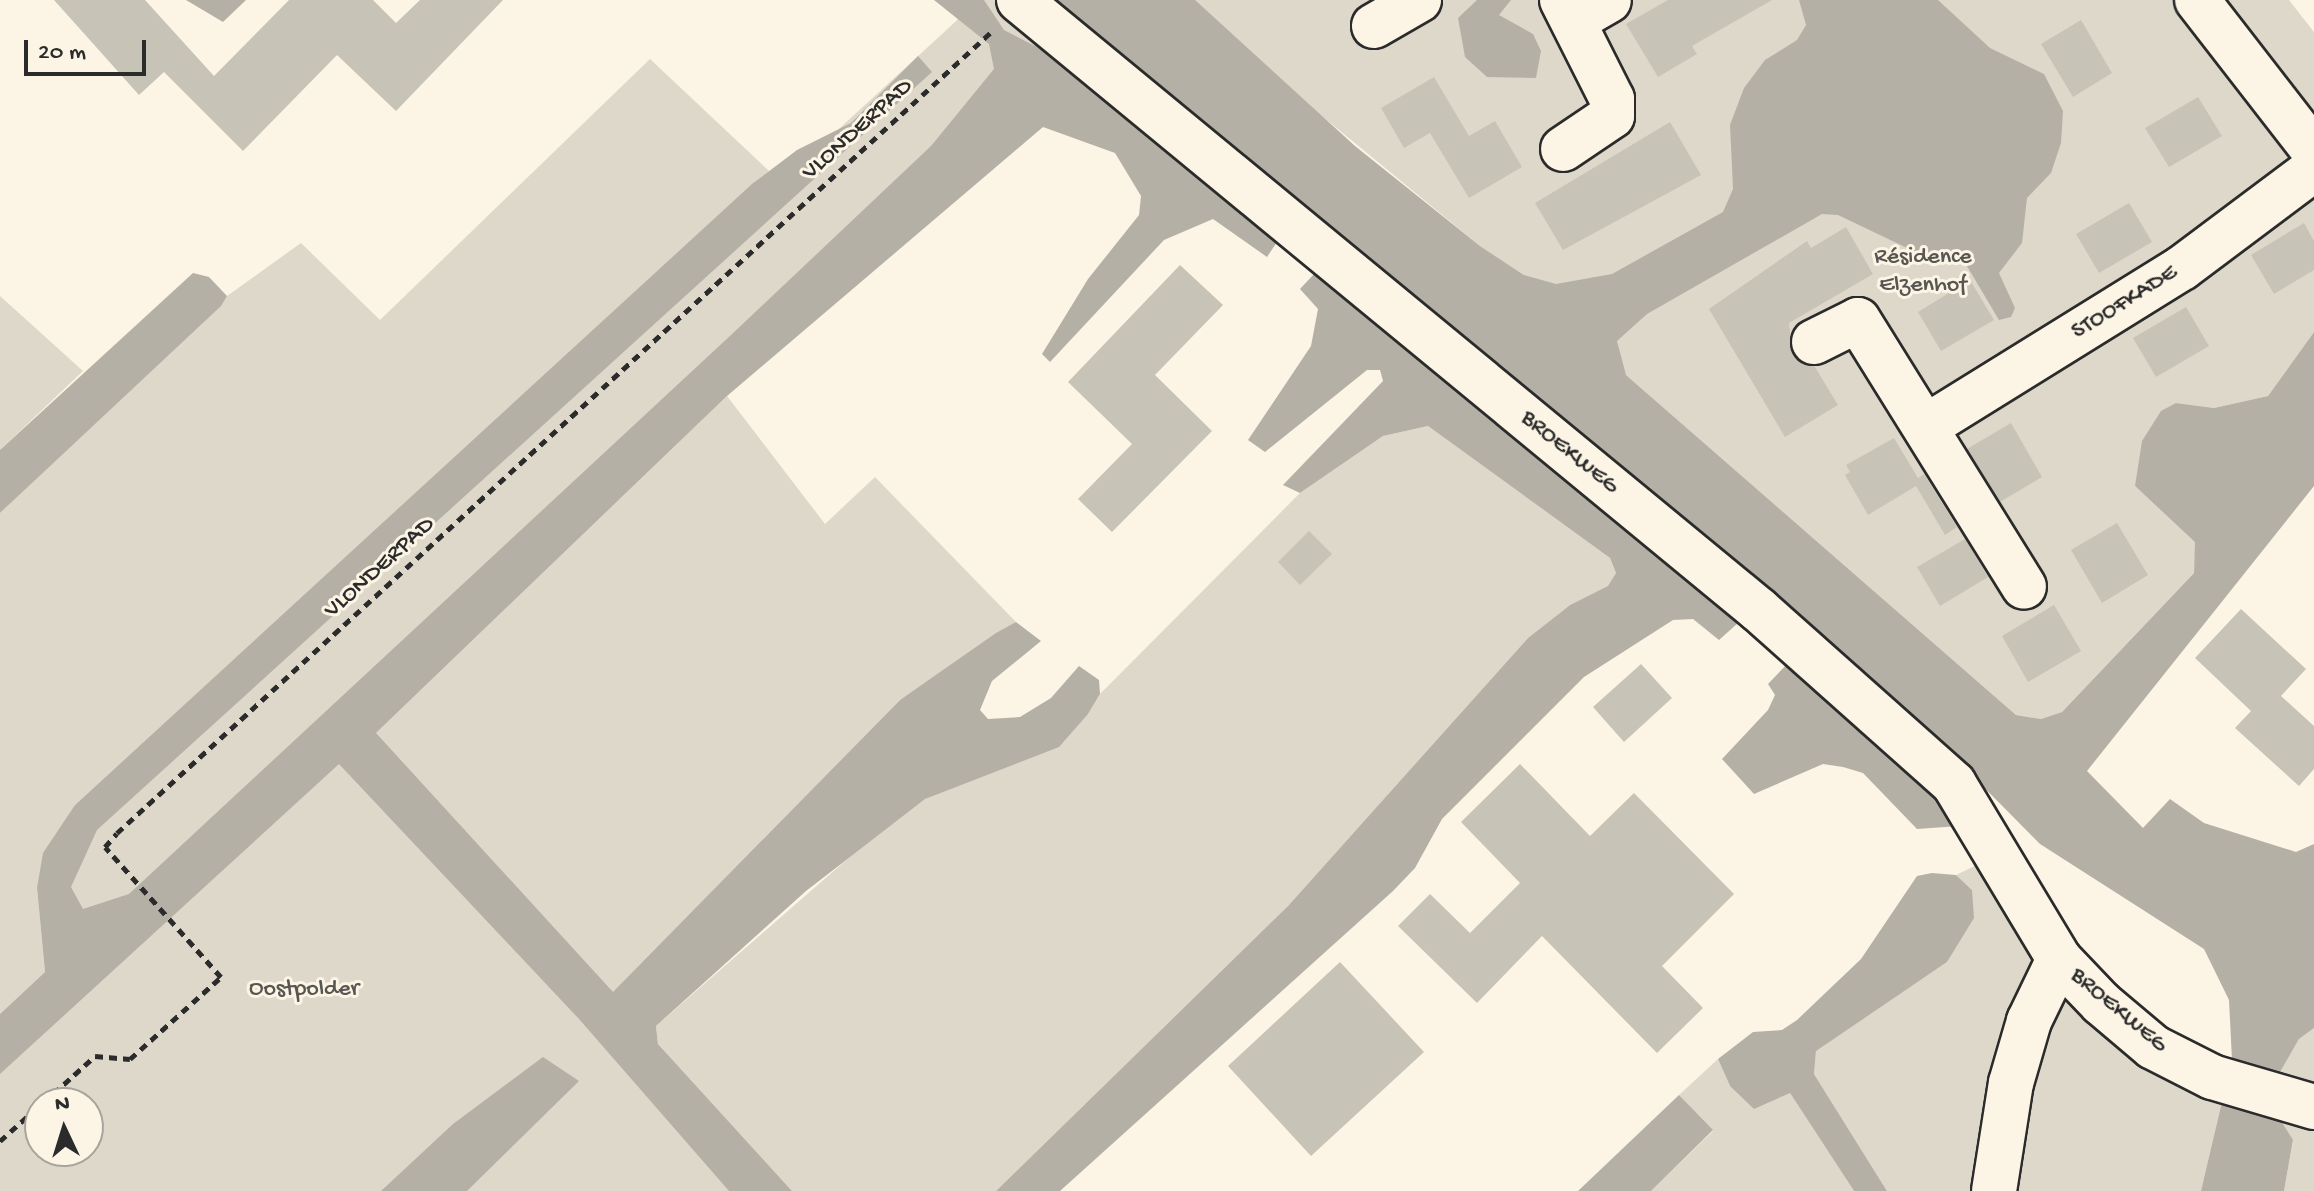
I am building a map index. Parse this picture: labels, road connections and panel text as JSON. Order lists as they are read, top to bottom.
{
  "streets": {
    "street": ["STOOFKADE", "BROEKWEG"],
    "path": ["VLONDERPAD"]
  },
  "parks": ["Résidence Elzenhof", "Oostpolder"],
  "scale_bar": "20 m",
  "north": "top"
}
